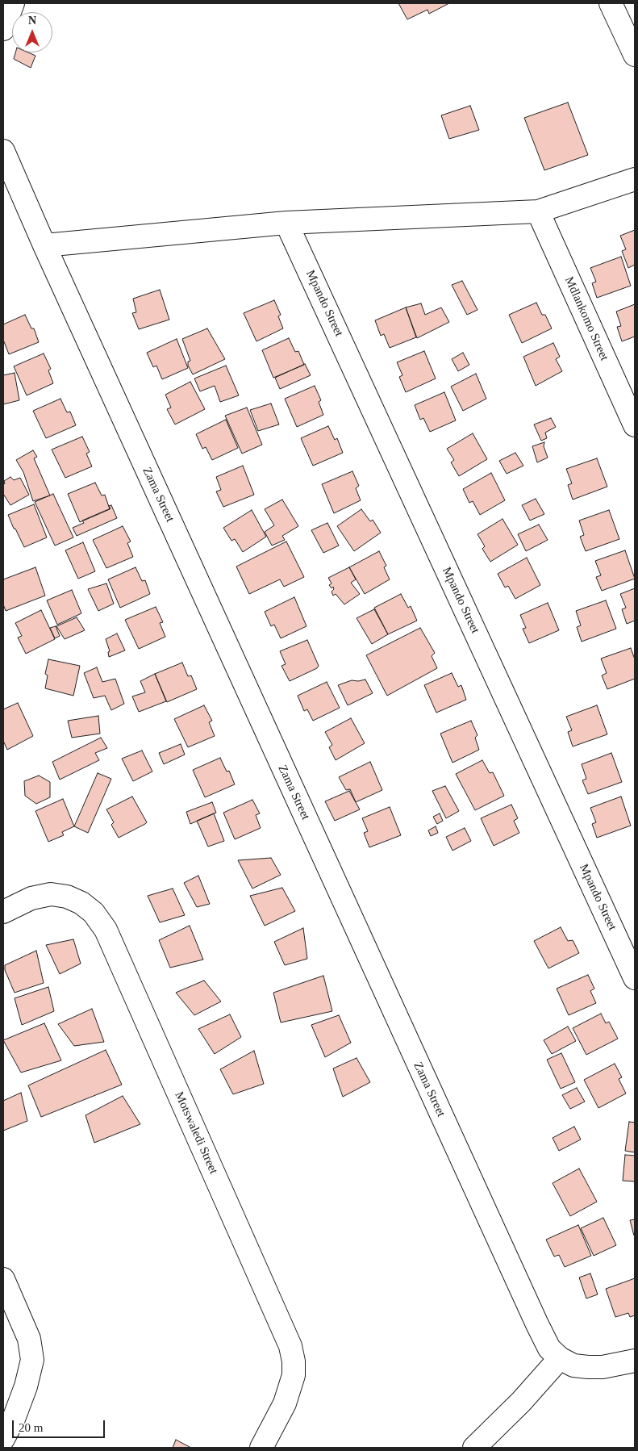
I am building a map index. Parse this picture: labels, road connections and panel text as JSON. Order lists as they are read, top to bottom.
{
  "streets": {
    "street": [
      "Mpando Street",
      "Mdlankomo Street",
      "Zama Street",
      "Motswaledi Street"
    ]
  },
  "scale_bar": "20 m",
  "north": "top"
}
